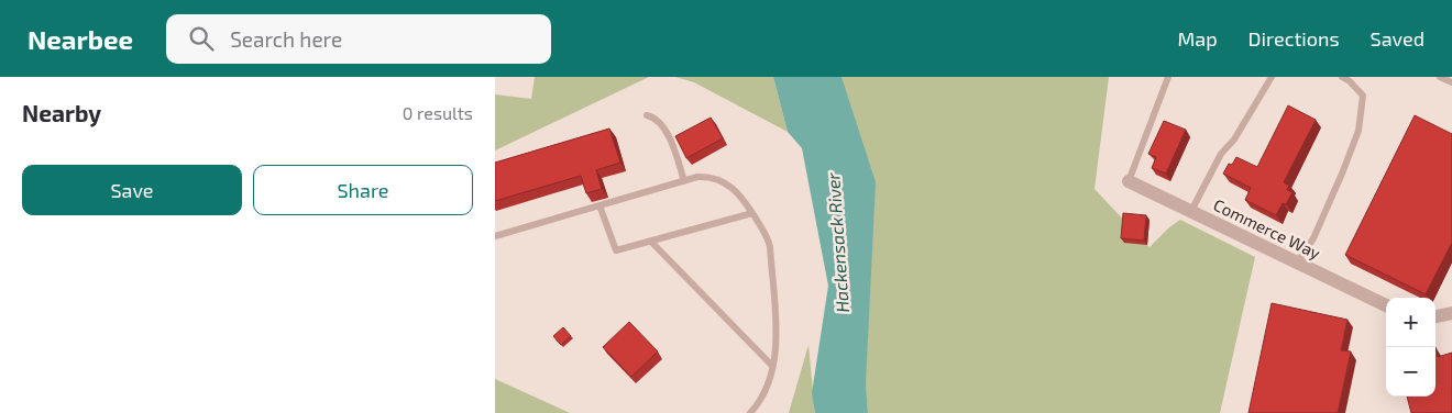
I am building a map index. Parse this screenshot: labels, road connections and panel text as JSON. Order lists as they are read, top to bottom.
{
  "streets": {
    "street": ["Commerce Way"]
  },
  "water": ["Hackensack River"],
  "page": {
    "header": "Nearbee",
    "search": "Search here",
    "nav": ["Map", "Directions", "Saved"],
    "heading": ["Nearby", "0 results"],
    "buttons": ["Save", "Share"],
    "map_buttons": ["+", "−"]
  }
}
